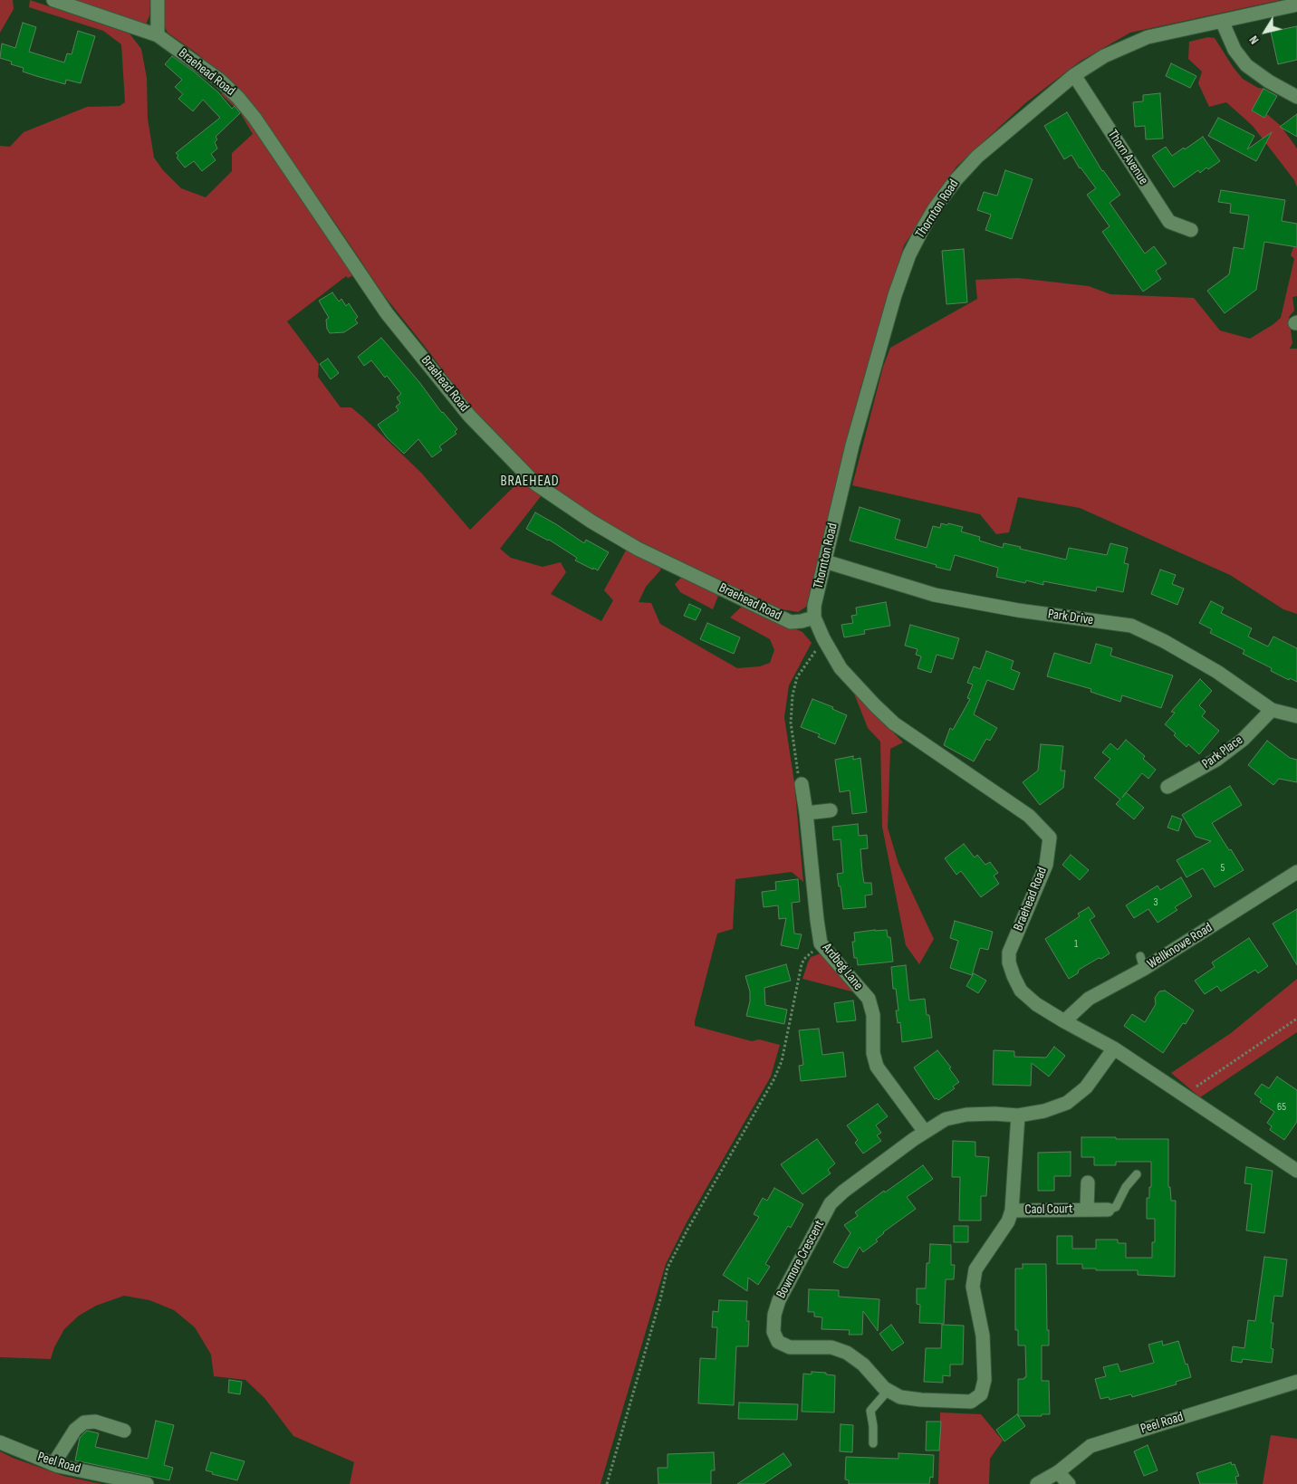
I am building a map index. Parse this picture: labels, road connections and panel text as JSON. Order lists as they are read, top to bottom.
{
  "streets": {
    "street": [
      "Braehead Road",
      "Thorn Avenue",
      "Thornton Road",
      "Park Drive",
      "Park Place",
      "Wellknowe Road",
      "Ardbeg Lane",
      "Caol Court",
      "Bowmore Crescent",
      "Peel Road"
    ]
  },
  "crossings": [
    ["Braehead Road", "Thornton Road"],
    ["Braehead Road", "Wellknowe Road"],
    ["Braehead Road", "Bowmore Crescent"],
    ["Thorn Avenue", "Thornton Road"],
    ["Thornton Road", "Park Drive"],
    ["Park Drive", "Park Place"],
    ["Ardbeg Lane", "Bowmore Crescent"],
    ["Caol Court", "Bowmore Crescent"]
  ],
  "districts": ["BRAEHEAD"],
  "house_numbers": [
    "5",
    "3",
    "1",
    "65"
  ],
  "north": "bottom left"
}
